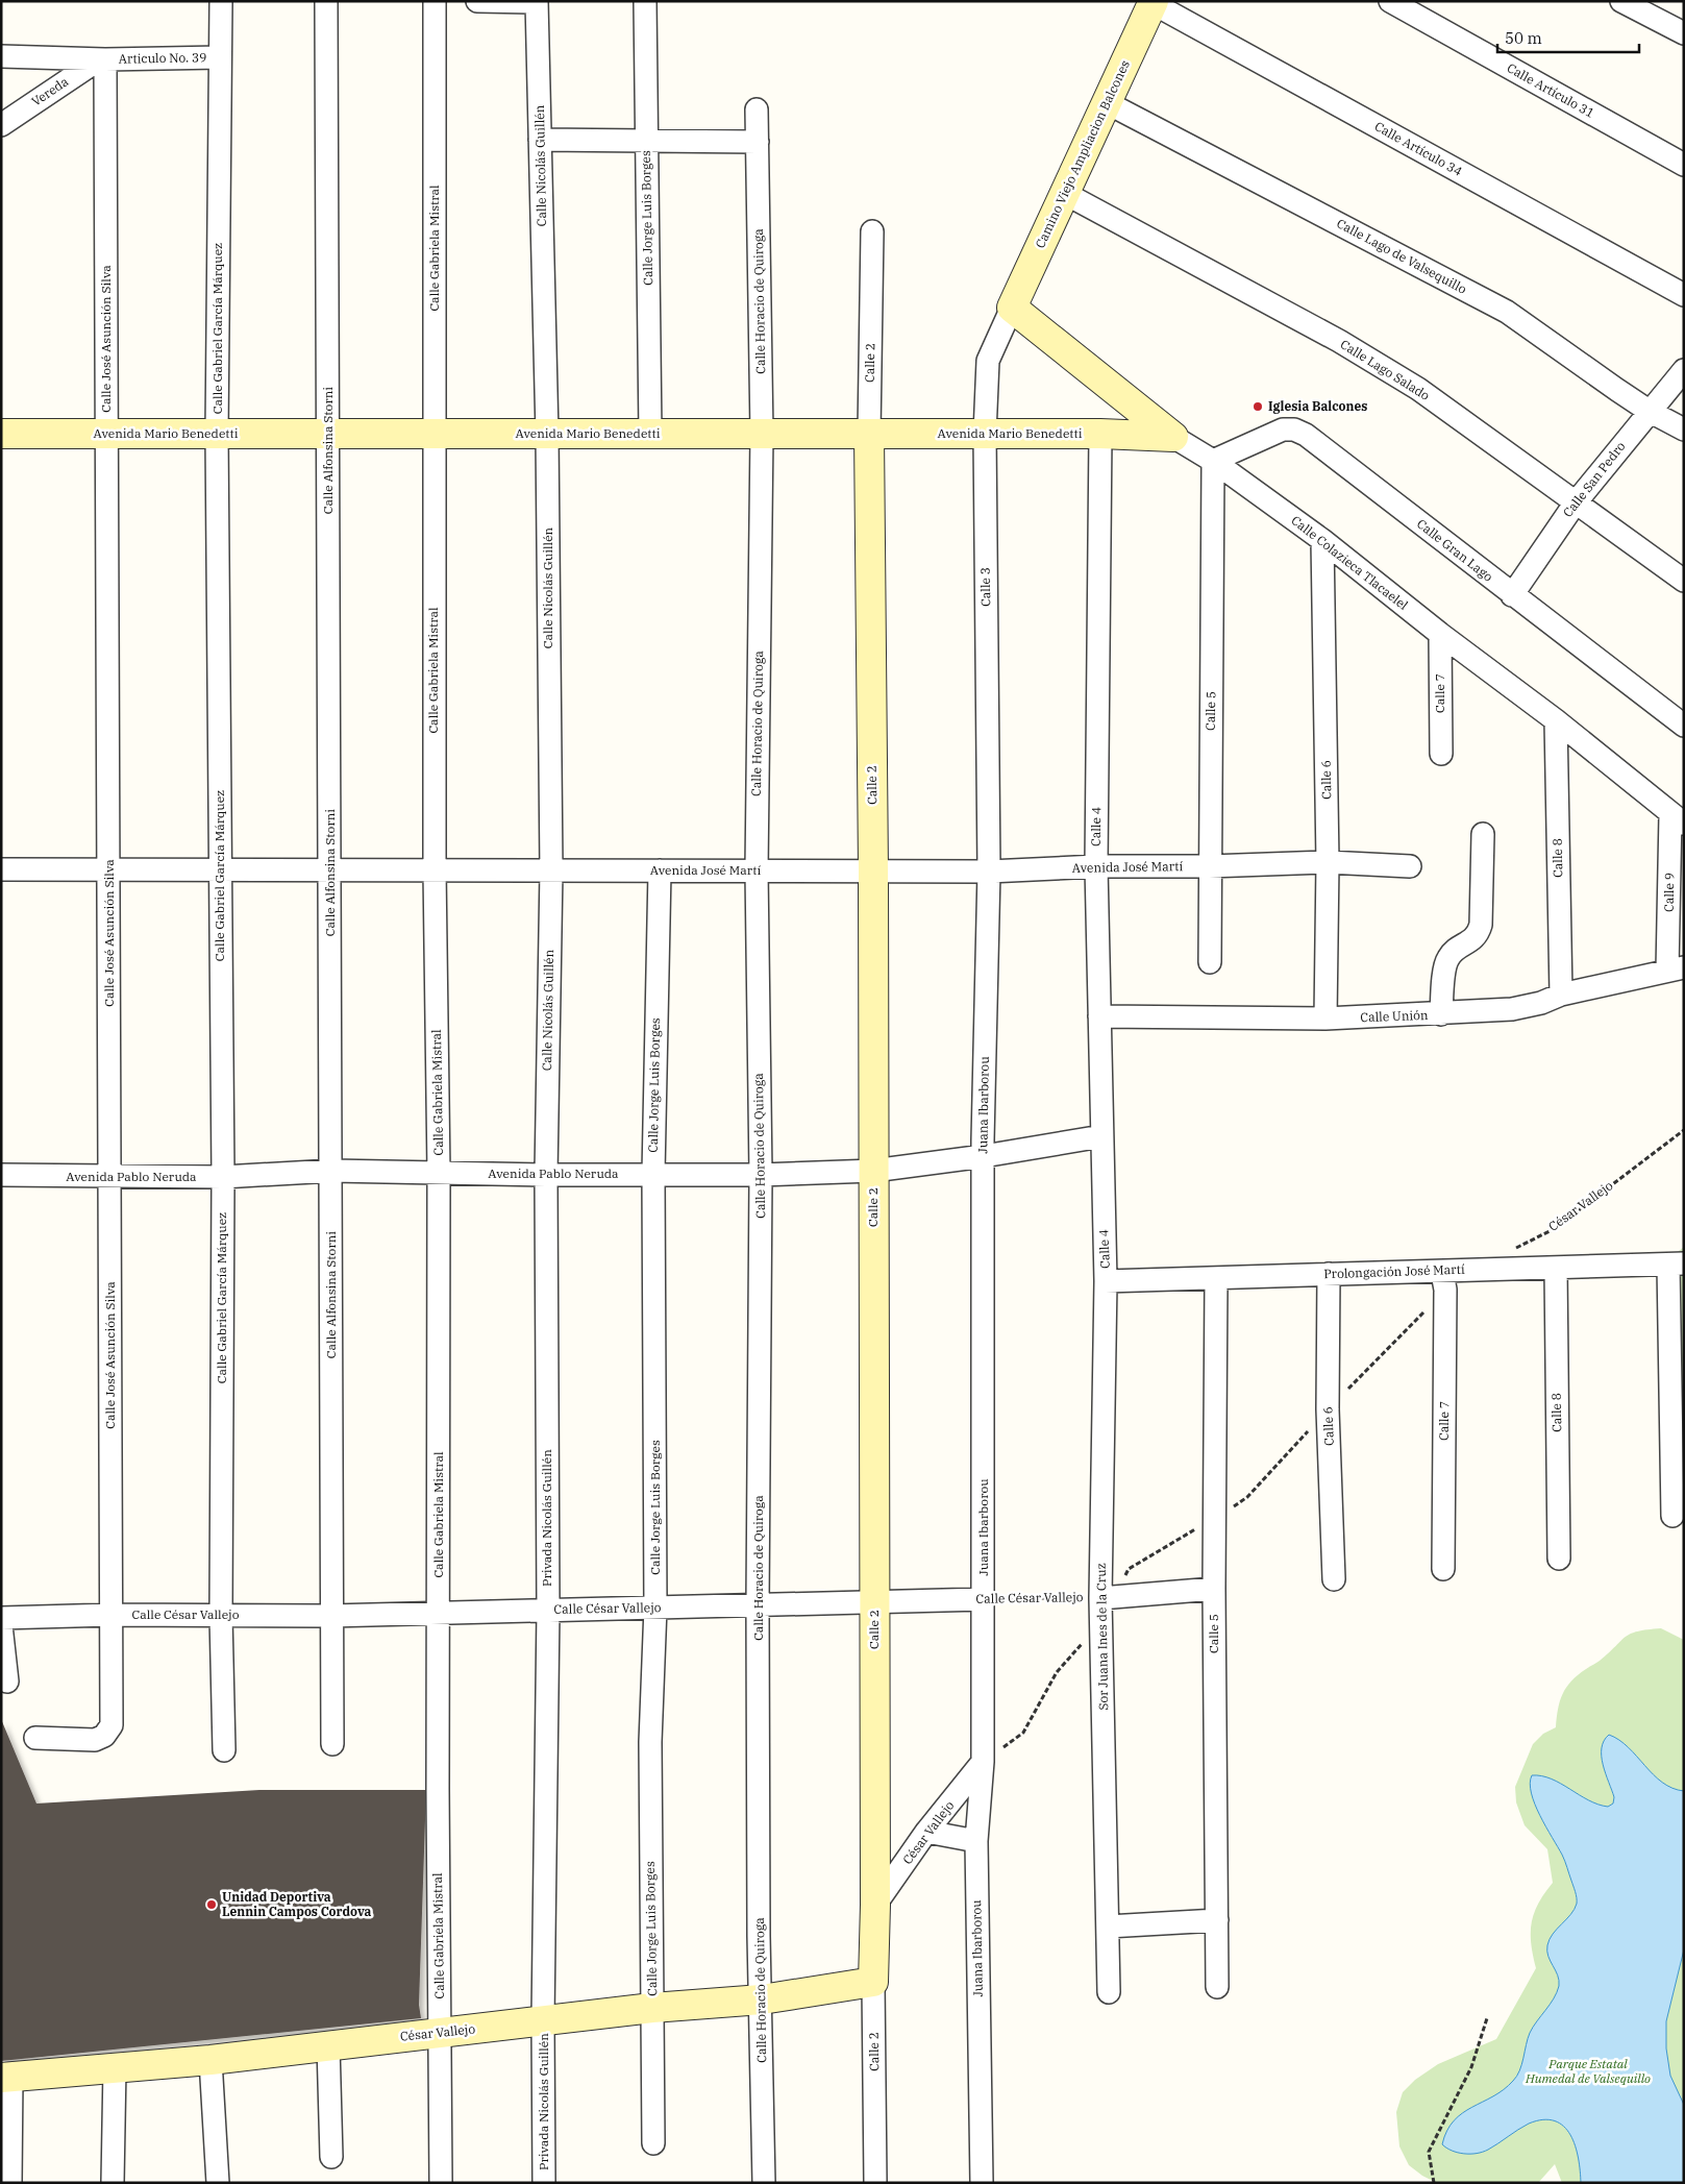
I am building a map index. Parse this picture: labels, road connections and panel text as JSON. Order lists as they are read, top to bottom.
{
  "streets": {
    "street": [
      "Articulo No. 39",
      "Calle Artículo 31",
      "Vereda",
      "Calle Artículo 34",
      "Camino Viejo Ampliacion Balcones",
      "Calle Nicolás Guillén",
      "Calle Jorge Luis Borges",
      "Calle Gabriela Mistral",
      "Calle Lago de Valsequillo",
      "Calle Horacio de Quiroga",
      "Calle Gabriel García Márquez",
      "Calle José Asunción Silva",
      "Calle 2",
      "Calle Lago Salado",
      "Avenida Mario Benedetti",
      "Calle Alfonsina Storni",
      "Calle San Pedro",
      "Calle Gran Lago",
      "Calle Colazieca Tlacaelel",
      "Calle 3",
      "Calle 7",
      "Calle 5",
      "Calle 6",
      "Calle 4",
      "Calle 8",
      "Avenida José Martí",
      "Calle 9",
      "Calle Unión",
      "Juana Ibarborou",
      "Avenida Pablo Neruda",
      "César Vallejo",
      "Prolongación José Martí",
      "Privada Nicolás Guillén",
      "Calle César Vallejo",
      "Sor Juana Ines de la Cruz"
    ]
  },
  "crossings": [
    ["Articulo No. 39", "Vereda"],
    ["Articulo No. 39", "Calle Gabriel García Márquez"],
    ["Articulo No. 39", "Calle José Asunción Silva"],
    ["Vereda", "Calle José Asunción Silva"],
    ["Calle Artículo 34", "Camino Viejo Ampliacion Balcones"],
    ["Camino Viejo Ampliacion Balcones", "Calle Lago de Valsequillo"],
    ["Camino Viejo Ampliacion Balcones", "Calle Lago Salado"],
    ["Camino Viejo Ampliacion Balcones", "Calle Colazieca Tlacaelel"],
    ["Camino Viejo Ampliacion Balcones", "Calle 3"],
    ["Calle Nicolás Guillén", "Avenida Mario Benedetti"],
    ["Calle Nicolás Guillén", "Avenida José Martí"],
    ["Calle Nicolás Guillén", "Avenida Pablo Neruda"],
    ["Calle Nicolás Guillén", "Privada Nicolás Guillén"],
    ["Calle Jorge Luis Borges", "Avenida Mario Benedetti"],
    ["Calle Jorge Luis Borges", "Avenida José Martí"],
    ["Calle Jorge Luis Borges", "Avenida Pablo Neruda"],
    ["Calle Jorge Luis Borges", "César Vallejo"],
    ["Calle Jorge Luis Borges", "Calle César Vallejo"],
    ["Calle Gabriela Mistral", "Avenida Mario Benedetti"],
    ["Calle Gabriela Mistral", "Avenida José Martí"],
    ["Calle Gabriela Mistral", "Avenida Pablo Neruda"],
    ["Calle Gabriela Mistral", "César Vallejo"],
    ["Calle Gabriela Mistral", "Calle César Vallejo"],
    ["Calle Lago de Valsequillo", "Calle San Pedro"],
    ["Calle Horacio de Quiroga", "Avenida Mario Benedetti"],
    ["Calle Horacio de Quiroga", "Avenida José Martí"],
    ["Calle Horacio de Quiroga", "Avenida Pablo Neruda"],
    ["Calle Horacio de Quiroga", "César Vallejo"],
    ["Calle Horacio de Quiroga", "Calle César Vallejo"],
    ["Calle Gabriel García Márquez", "Avenida Mario Benedetti"],
    ["Calle Gabriel García Márquez", "Avenida José Martí"],
    ["Calle Gabriel García Márquez", "Avenida Pablo Neruda"],
    ["Calle Gabriel García Márquez", "Calle César Vallejo"],
    ["Calle José Asunción Silva", "Avenida Mario Benedetti"],
    ["Calle José Asunción Silva", "Avenida José Martí"],
    ["Calle José Asunción Silva", "Avenida Pablo Neruda"],
    ["Calle José Asunción Silva", "Calle César Vallejo"],
    ["Calle 2", "Avenida Mario Benedetti"],
    ["Calle 2", "Avenida José Martí"],
    ["Calle 2", "Avenida Pablo Neruda"],
    ["Calle 2", "César Vallejo"],
    ["Calle 2", "Calle César Vallejo"],
    ["Calle Lago Salado", "Calle San Pedro"],
    ["Avenida Mario Benedetti", "Calle Alfonsina Storni"],
    ["Avenida Mario Benedetti", "Calle Colazieca Tlacaelel"],
    ["Avenida Mario Benedetti", "Calle 3"],
    ["Avenida Mario Benedetti", "Calle 4"],
    ["Calle Alfonsina Storni", "Avenida José Martí"],
    ["Calle Alfonsina Storni", "Avenida Pablo Neruda"],
    ["Calle Alfonsina Storni", "Calle César Vallejo"],
    ["Calle San Pedro", "Calle Gran Lago"],
    ["Calle Gran Lago", "Calle Colazieca Tlacaelel"],
    ["Calle Gran Lago", "Calle 5"],
    ["Calle Colazieca Tlacaelel", "Calle 3"],
    ["Calle Colazieca Tlacaelel", "Calle 7"],
    ["Calle Colazieca Tlacaelel", "Calle 5"],
    ["Calle Colazieca Tlacaelel", "Calle 6"],
    ["Calle Colazieca Tlacaelel", "Calle 8"],
    ["Calle Colazieca Tlacaelel", "Calle 9"],
    ["Calle 3", "Avenida José Martí"],
    ["Calle 3", "Juana Ibarborou"],
    ["Calle 7", "Prolongación José Martí"],
    ["Calle 5", "Avenida José Martí"],
    ["Calle 5", "Prolongación José Martí"],
    ["Calle 5", "Calle César Vallejo"],
    ["Calle 6", "Avenida José Martí"],
    ["Calle 6", "Calle Unión"],
    ["Calle 6", "Prolongación José Martí"],
    ["Calle 4", "Avenida José Martí"],
    ["Calle 4", "Calle Unión"],
    ["Calle 4", "Avenida Pablo Neruda"],
    ["Calle 4", "Prolongación José Martí"],
    ["Calle 4", "Sor Juana Ines de la Cruz"],
    ["Calle 8", "Calle Unión"],
    ["Calle 8", "Prolongación José Martí"],
    ["Avenida José Martí", "Juana Ibarborou"],
    ["Calle 9", "Calle Unión"],
    ["Juana Ibarborou", "Avenida Pablo Neruda"],
    ["Juana Ibarborou", "César Vallejo"],
    ["Juana Ibarborou", "Calle César Vallejo"],
    ["Avenida Pablo Neruda", "Privada Nicolás Guillén"],
    ["César Vallejo", "Privada Nicolás Guillén"],
    ["Prolongación José Martí", "Sor Juana Ines de la Cruz"],
    ["Privada Nicolás Guillén", "Calle César Vallejo"],
    ["Calle César Vallejo", "Sor Juana Ines de la Cruz"]
  ],
  "parks": ["Parque Estatal Humedal de Valsequillo"],
  "places": ["Iglesia Balcones", "Unidad Deportiva Lennin Campos Cordova"],
  "scale_bar": "50 m"
}
